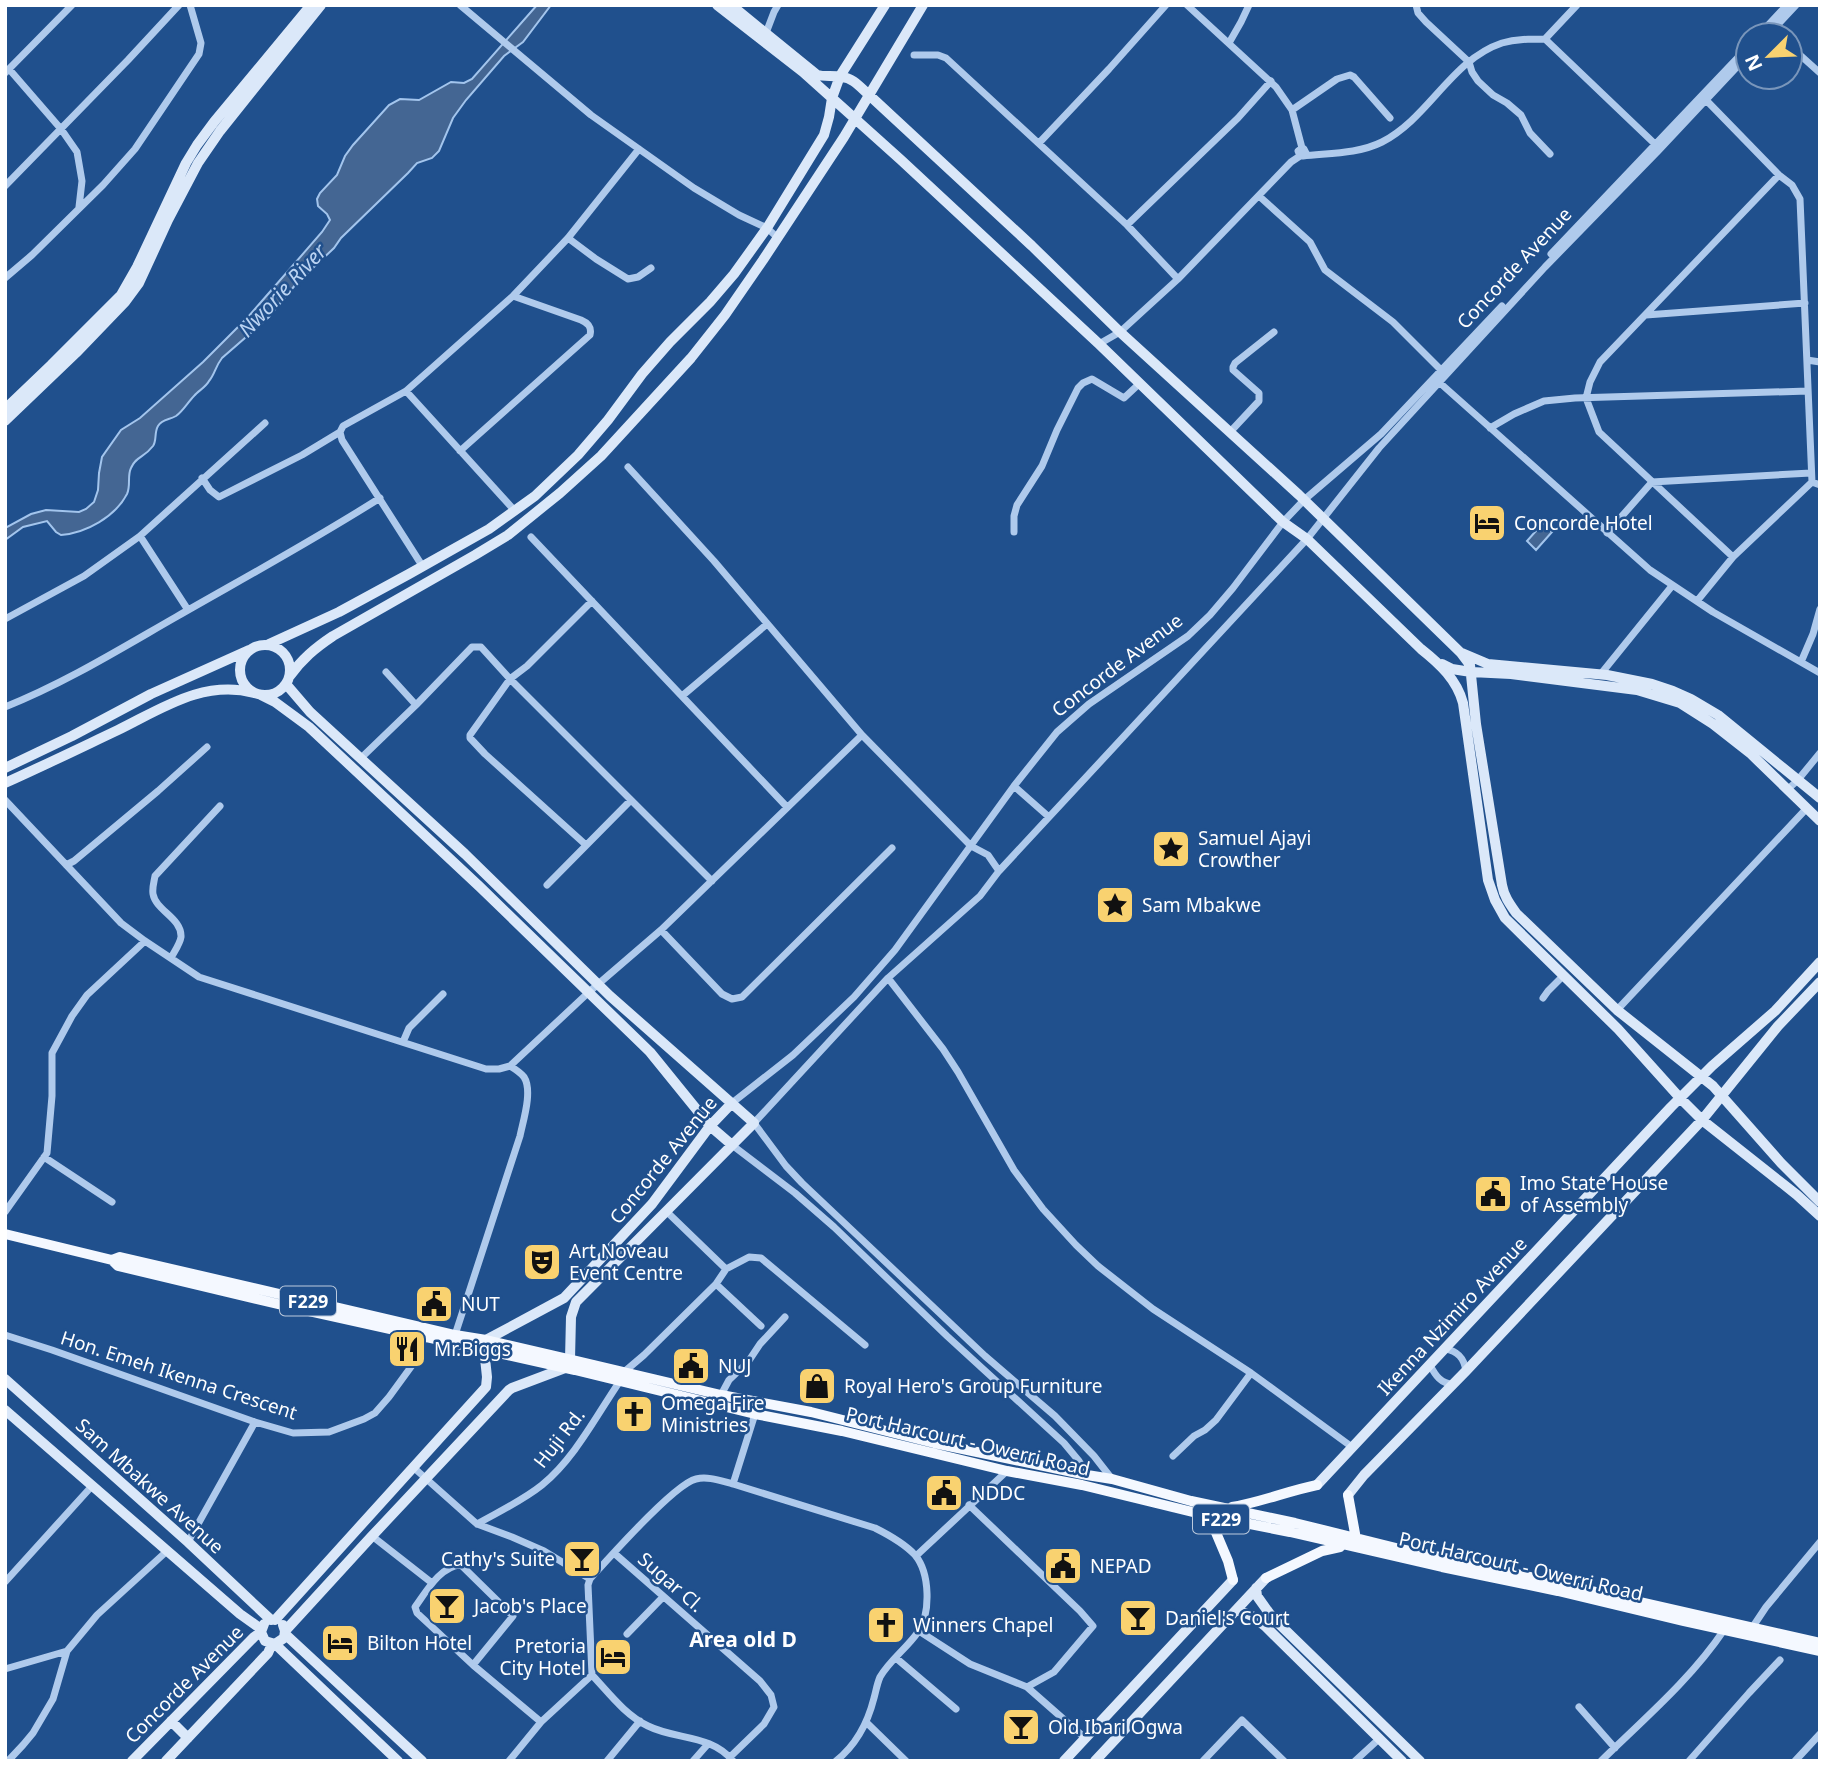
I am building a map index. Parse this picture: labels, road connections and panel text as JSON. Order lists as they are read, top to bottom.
{
  "streets": {
    "main road": ["F229", "Port Harcourt - Owerri Road"],
    "street": [
      "Concorde Avenue",
      "Ikenna Nzimiro Avenue",
      "Hon. Emeh Ikenna Crescent",
      "Huji Rd.",
      "Sam Mbakwe Avenue",
      "Sugar Cl."
    ]
  },
  "crossings": [
    ["Concorde Avenue", "Port Harcourt - Owerri Road"],
    ["Concorde Avenue", "Sam Mbakwe Avenue"],
    ["Hon. Emeh Ikenna Crescent", "Port Harcourt - Owerri Road"],
    ["Huji Rd.", "Port Harcourt - Owerri Road"]
  ],
  "districts": ["Area old D"],
  "water": ["Nworie River"],
  "places": {
    "hotel": ["Concorde Hotel", "Bilton Hotel", "Pretoria City Hotel"],
    "place": ["Samuel Ajayi Crowther", "Sam Mbakwe"],
    "public building": [
      "Imo State House of Assembly",
      "NUT",
      "NUJ",
      "NDDC",
      "NEPAD"
    ],
    "theatre": ["Art Noveau Event Centre"],
    "restaurant": ["Mr.Biggs"],
    "shop": ["Royal Hero's Group Furniture"],
    "church": ["Omega Fire Ministries", "Winners Chapel"],
    "bar": [
      "Cathy's Suite",
      "Jacob's Place",
      "Daniel's Court",
      "Old Ibari Ogwa"
    ]
  },
  "north": "bottom left"
}
